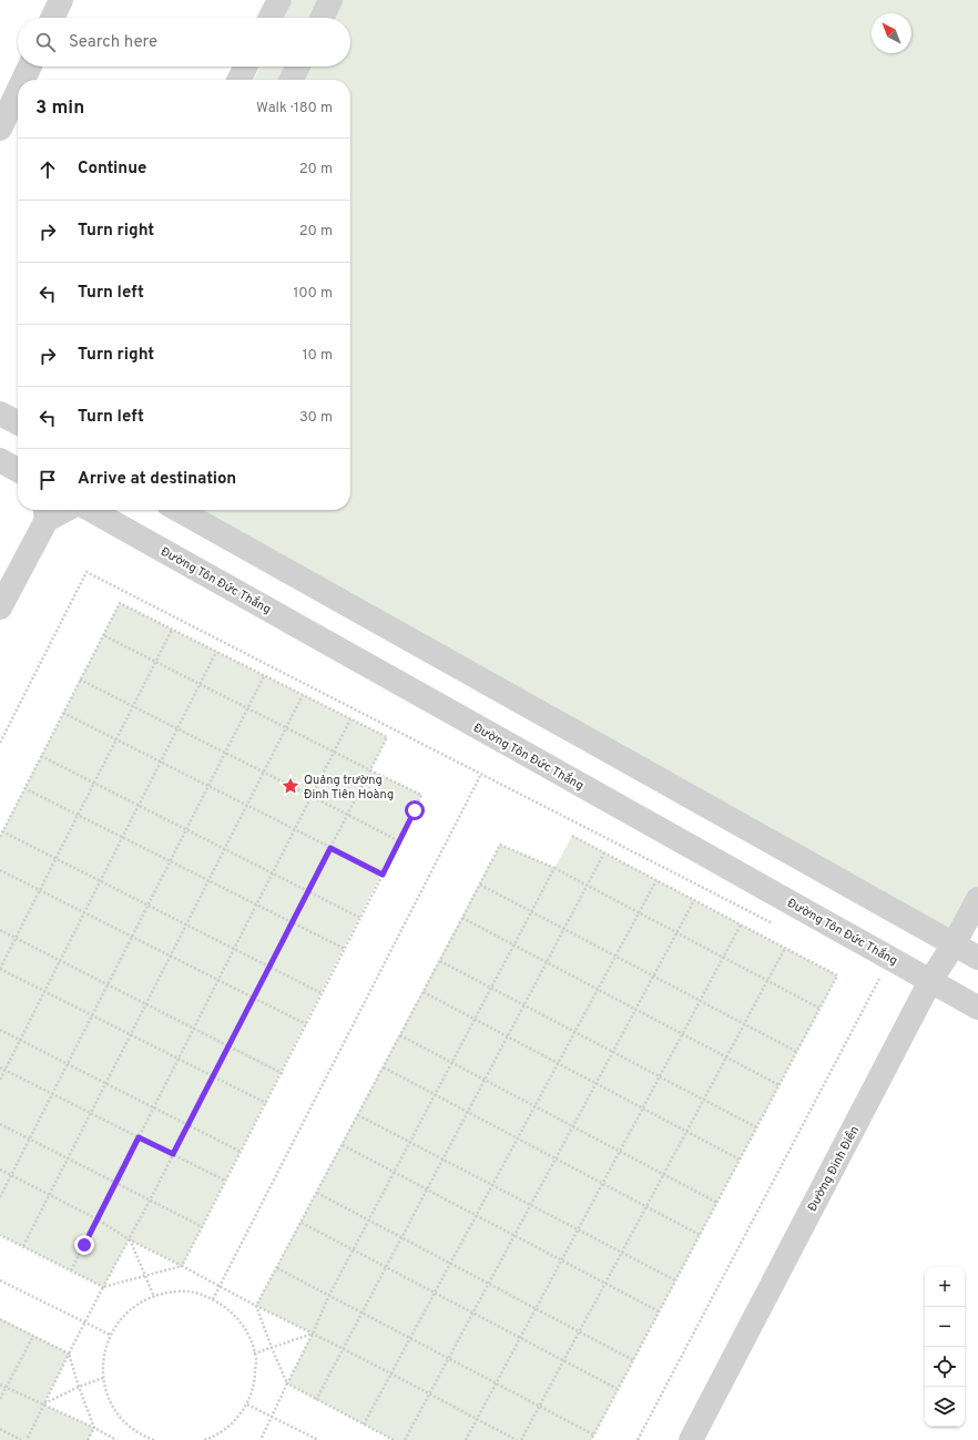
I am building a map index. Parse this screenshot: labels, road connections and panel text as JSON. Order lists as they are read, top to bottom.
{
  "streets": {
    "street": ["Đường Tôn Đức Thắng", "Đường Đinh Điền"]
  },
  "crossings": [
    ["Đường Tôn Đức Thắng", "Đường Đinh Điền"]
  ],
  "places": {
    "place": ["Quảng trường Đinh Tiên Hoàng"]
  },
  "north": "top left",
  "page": {
    "search": "Search here",
    "heading": ["3 min", "Walk · 180 m"],
    "list": [
      ["Continue", "20 m"],
      ["Turn right", "20 m"],
      ["Turn left", "100 m"],
      ["Turn right", "10 m"],
      ["Turn left", "30 m"],
      "Arrive at destination"
    ],
    "map_buttons": ["+", "−"]
  }
}
